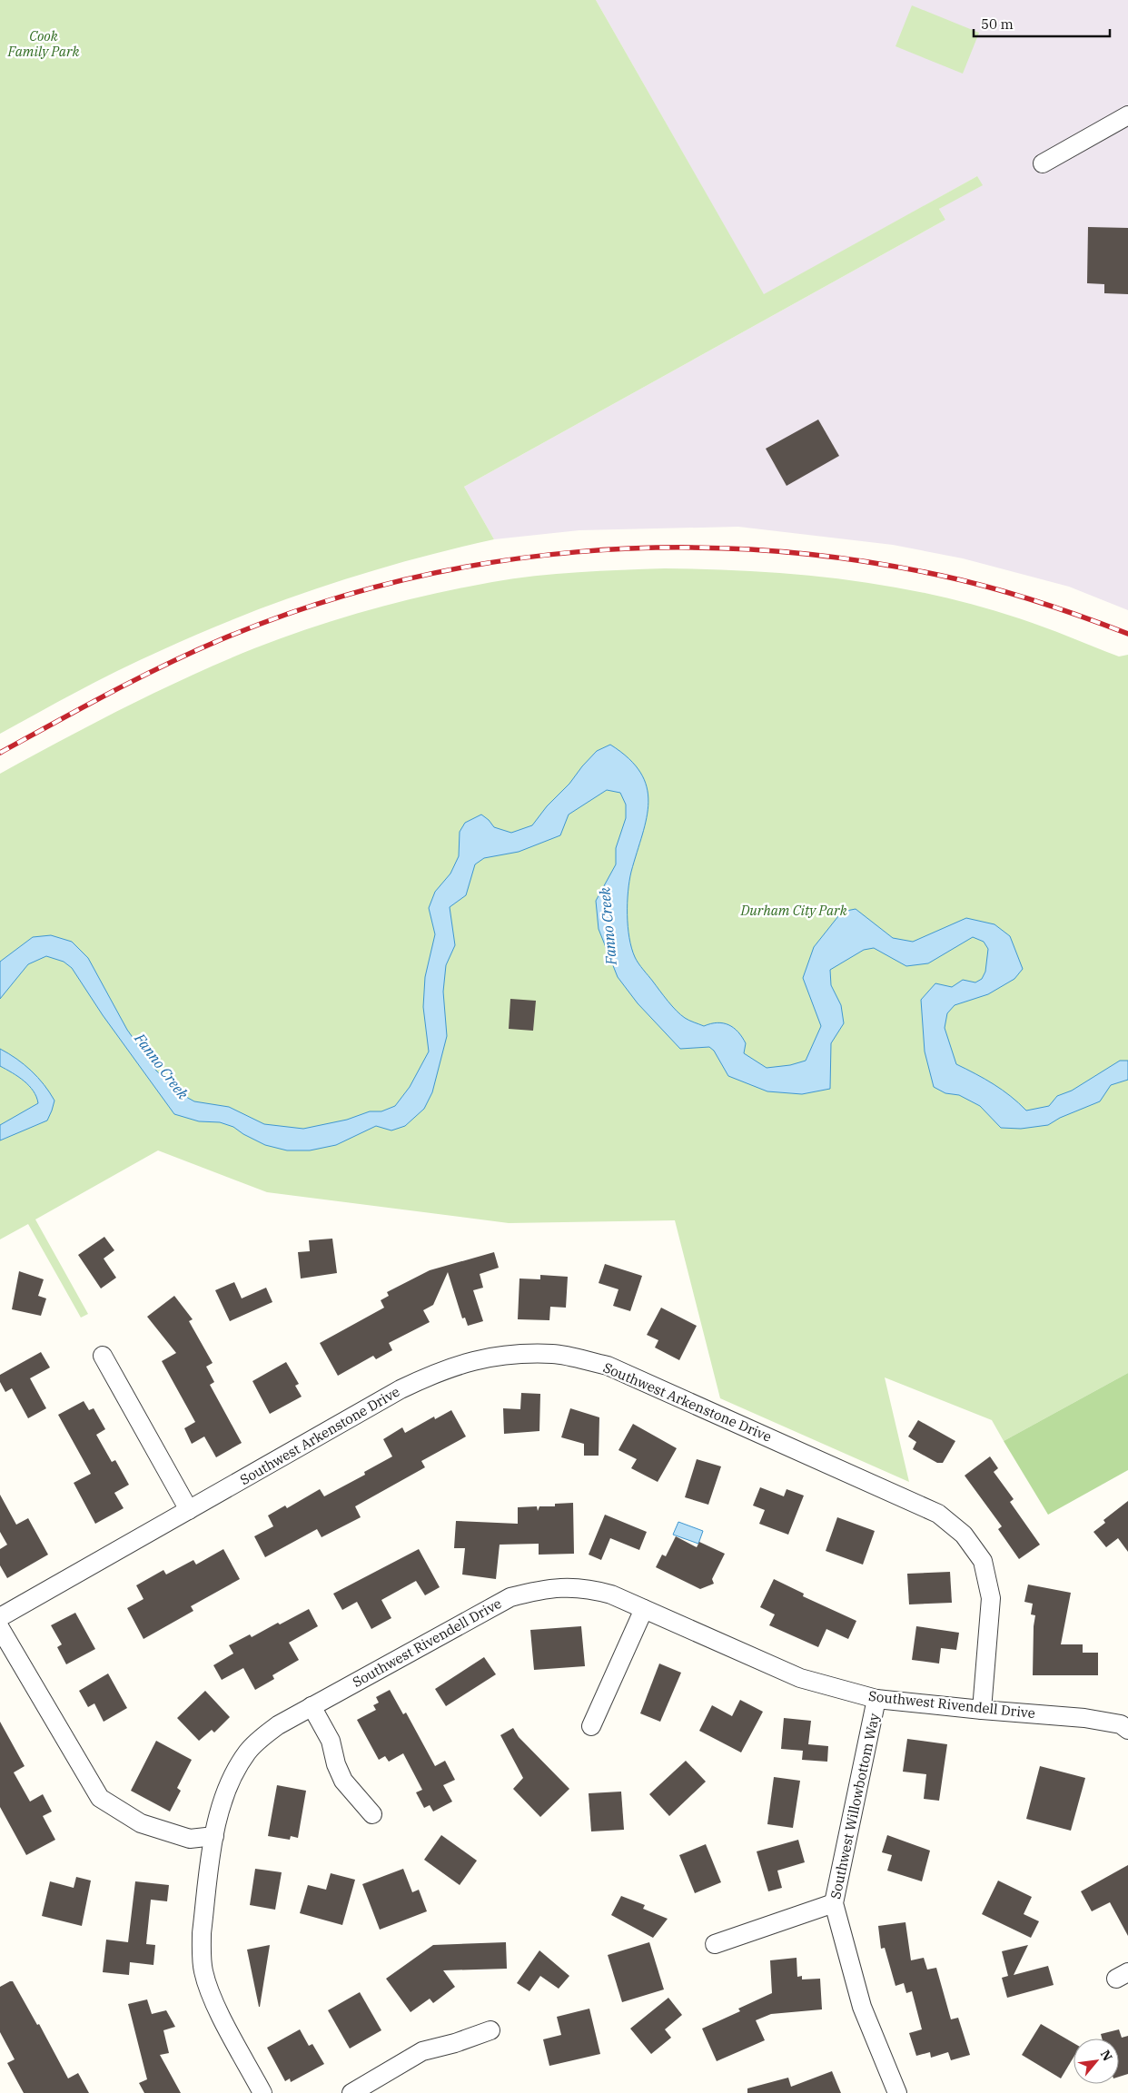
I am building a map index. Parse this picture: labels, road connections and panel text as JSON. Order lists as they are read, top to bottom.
{
  "streets": {
    "street": ["Southwest Arkenstone Drive", "Southwest Rivendell Drive", "Southwest Willowbottom Way"]
  },
  "crossings": [
    ["Southwest Arkenstone Drive", "Southwest Rivendell Drive"],
    ["Southwest Rivendell Drive", "Southwest Willowbottom Way"]
  ],
  "water": ["Fanno Creek"],
  "parks": ["Cook Family Park", "Durham City Park"],
  "scale_bar": "50 m",
  "north": "top right"
}
